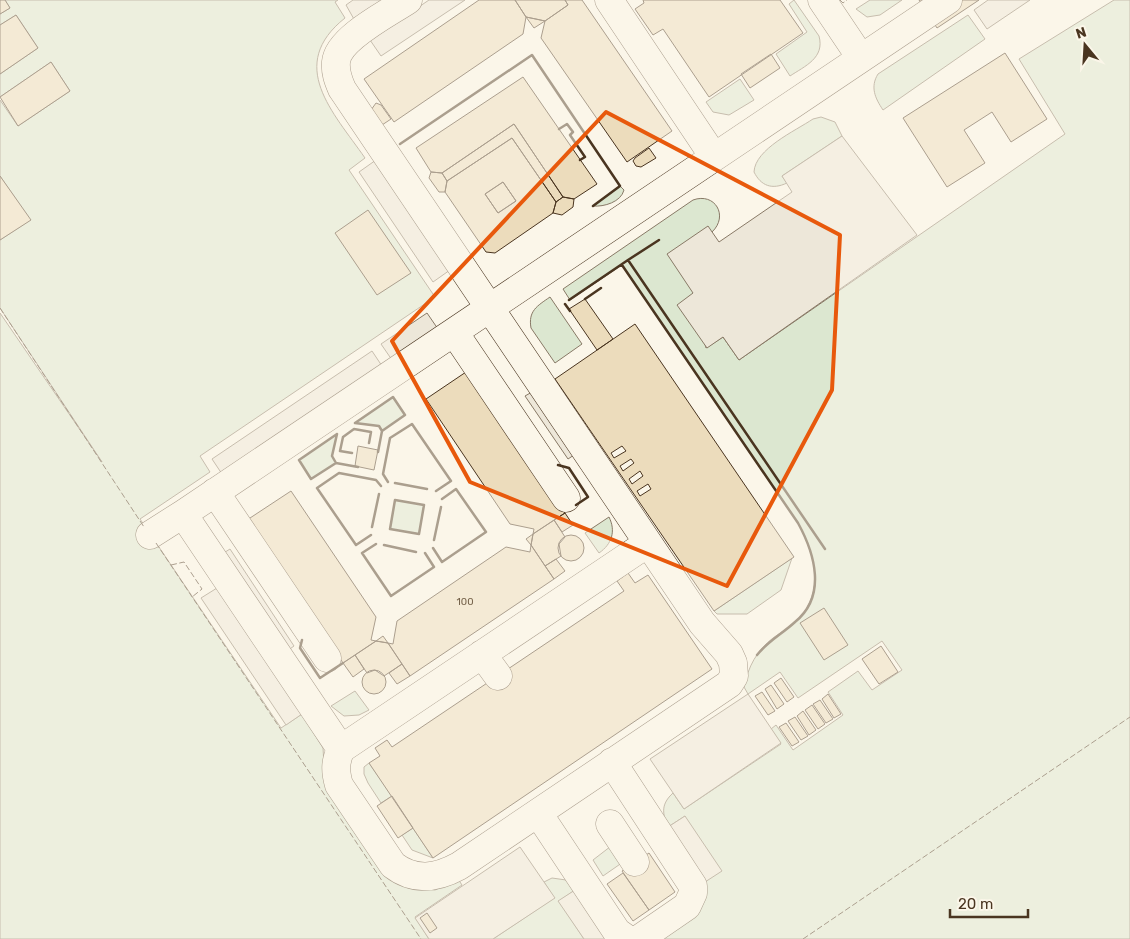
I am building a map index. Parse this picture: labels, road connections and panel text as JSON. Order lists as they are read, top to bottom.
{
  "house_numbers": ["100"],
  "scale_bar": "20 m",
  "north": "top"
}
